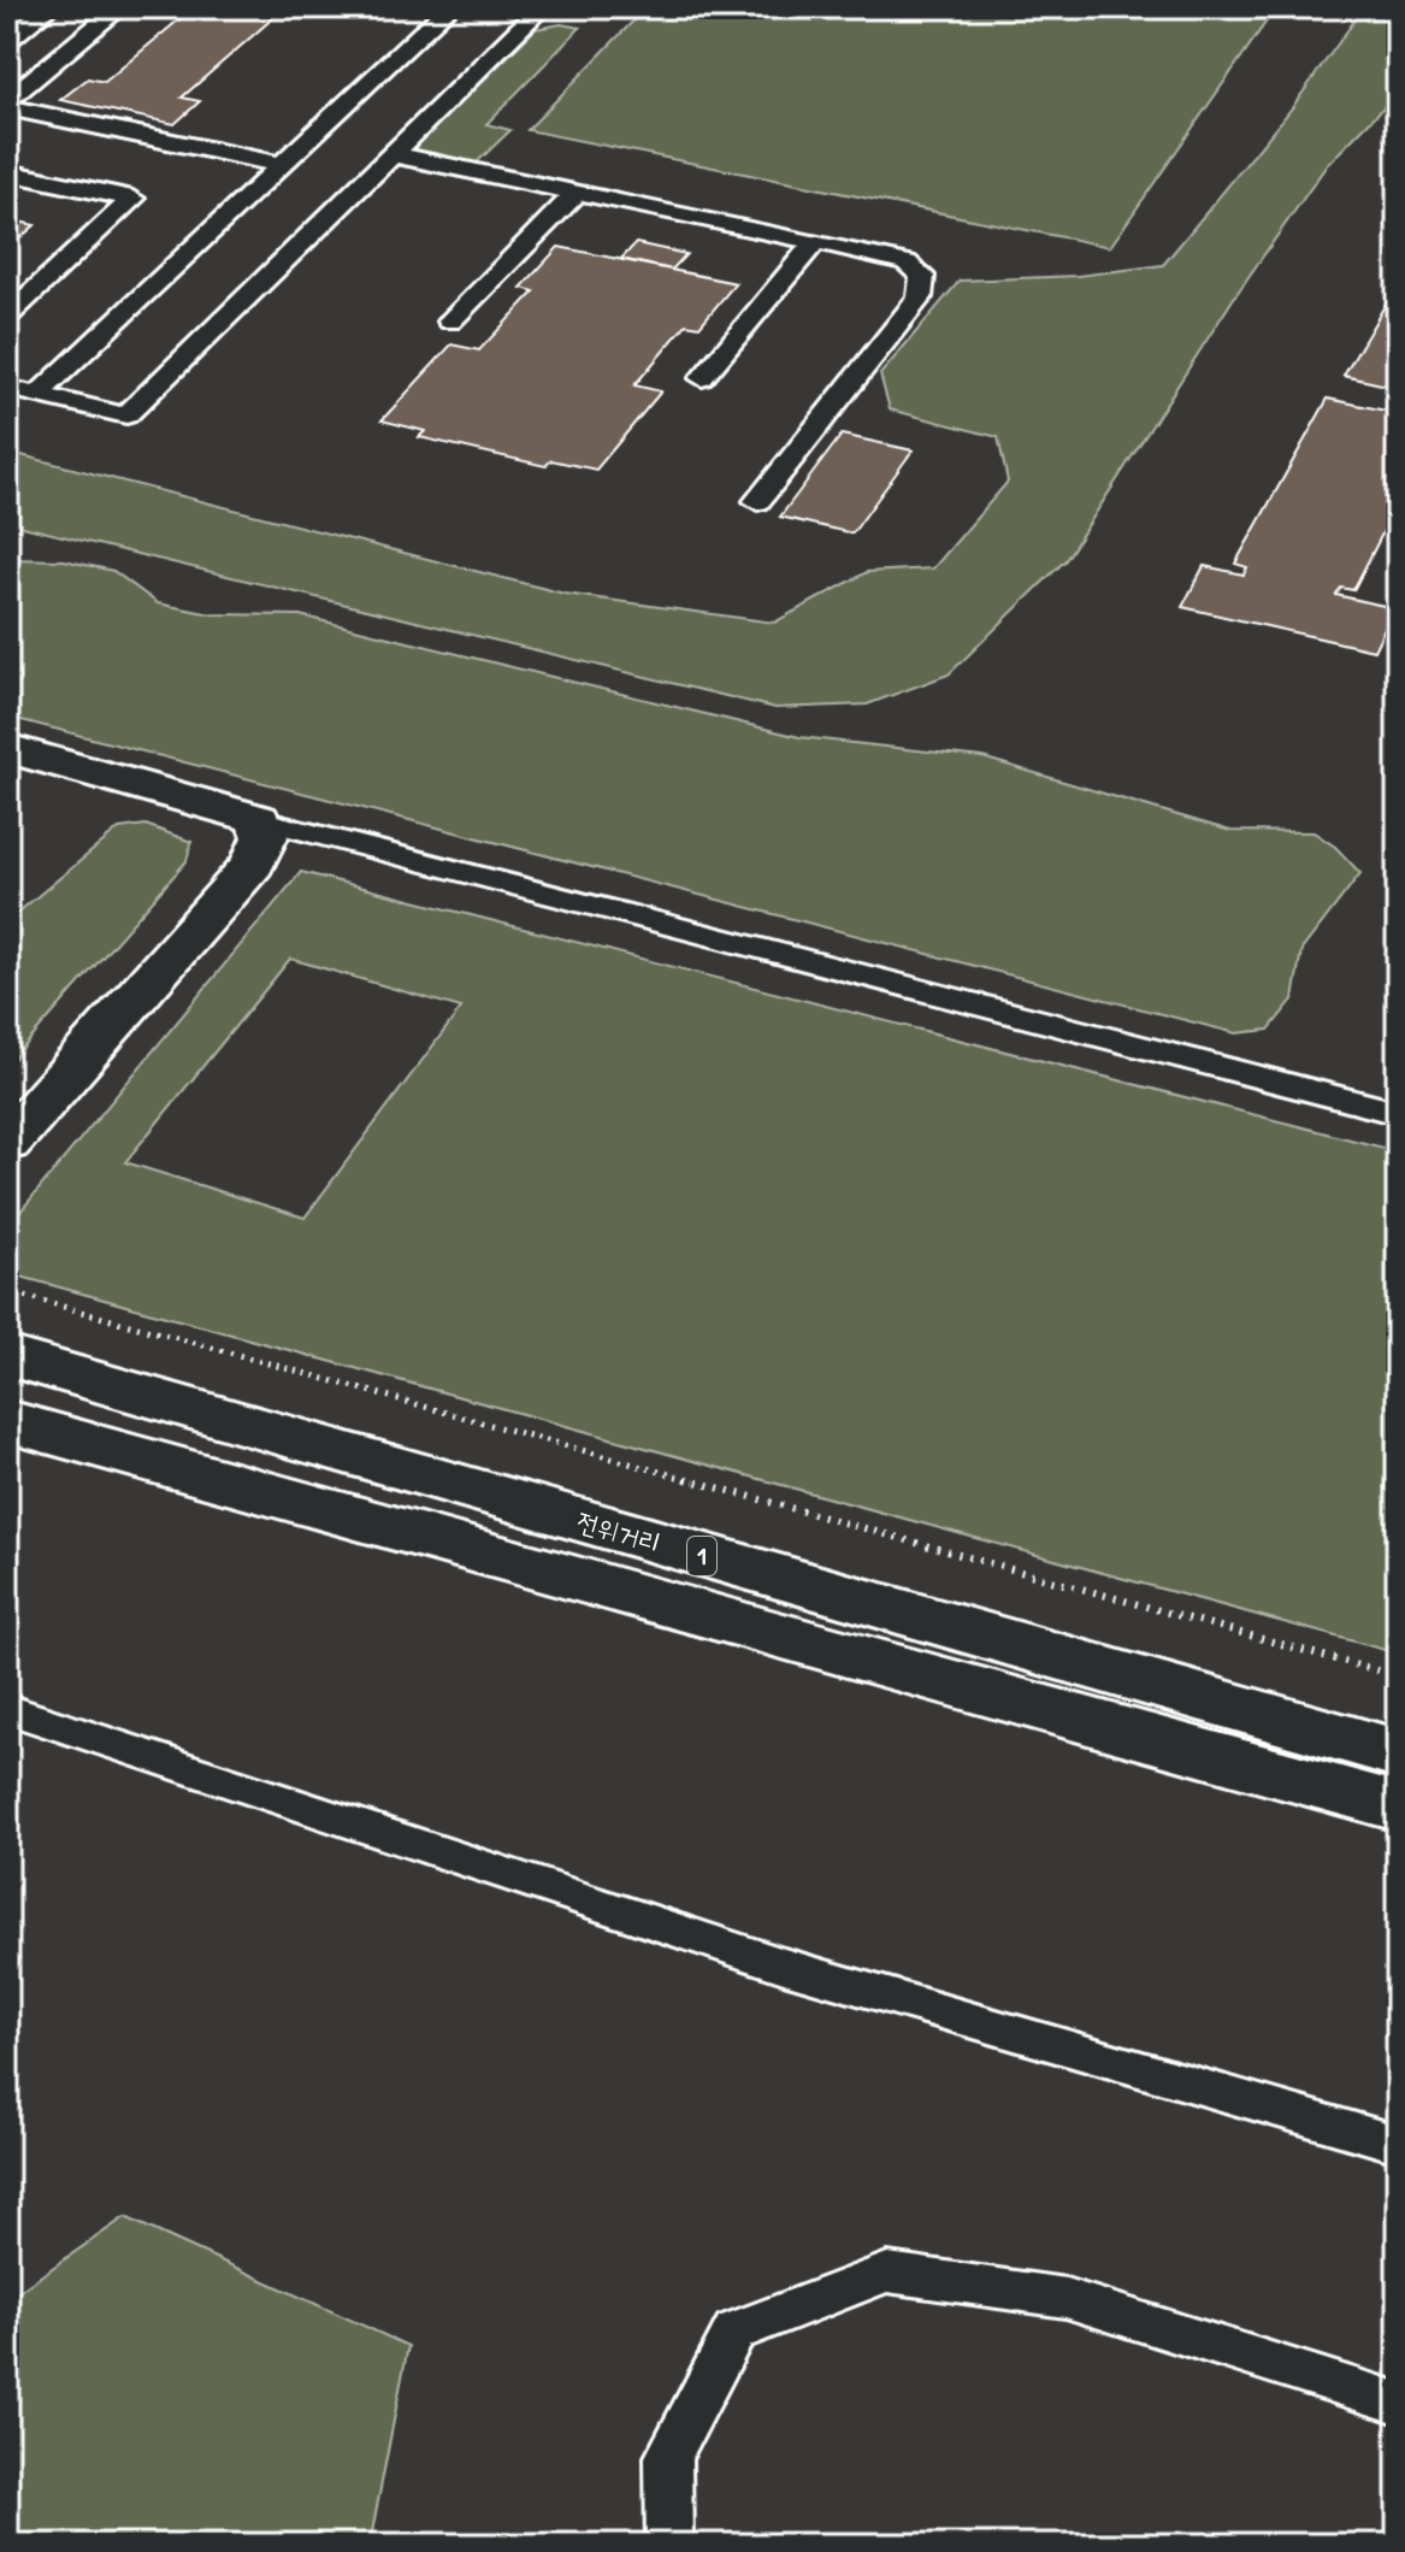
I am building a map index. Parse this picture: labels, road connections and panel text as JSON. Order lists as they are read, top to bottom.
{
  "streets": {
    "main road": ["전위거리", "1"]
  }
}
